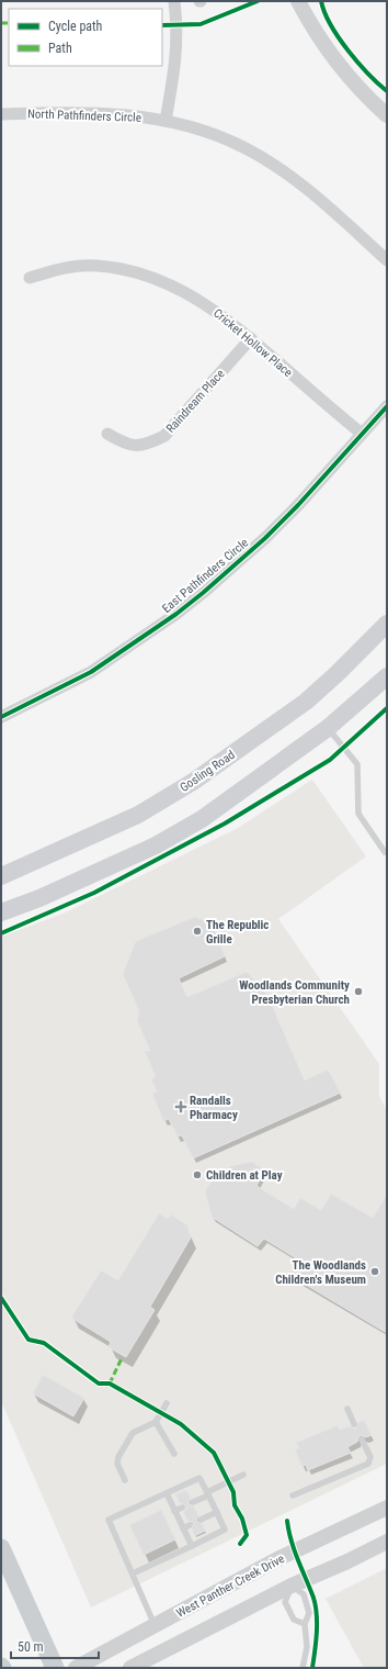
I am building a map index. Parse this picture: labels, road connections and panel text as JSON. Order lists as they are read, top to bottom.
{
  "streets": {
    "main road": ["Gosling Road"],
    "street": [
      "North Pathfinders Circle",
      "Cricket Hollow Place",
      "Raindream Place",
      "East Pathfinders Circle",
      "West Panther Creek Drive"
    ]
  },
  "crossings": [
    ["Cricket Hollow Place", "Raindream Place"],
    ["Cricket Hollow Place", "East Pathfinders Circle"]
  ],
  "places": {
    "other": [
      "The Republic Grille",
      "Woodlands Community Presbyterian Church",
      "Children at Play",
      "The Woodlands Children's Museum"
    ],
    "health": ["Randalls Pharmacy"]
  },
  "legend": ["Cycle path", "Path"],
  "scale_bar": "50 m"
}
